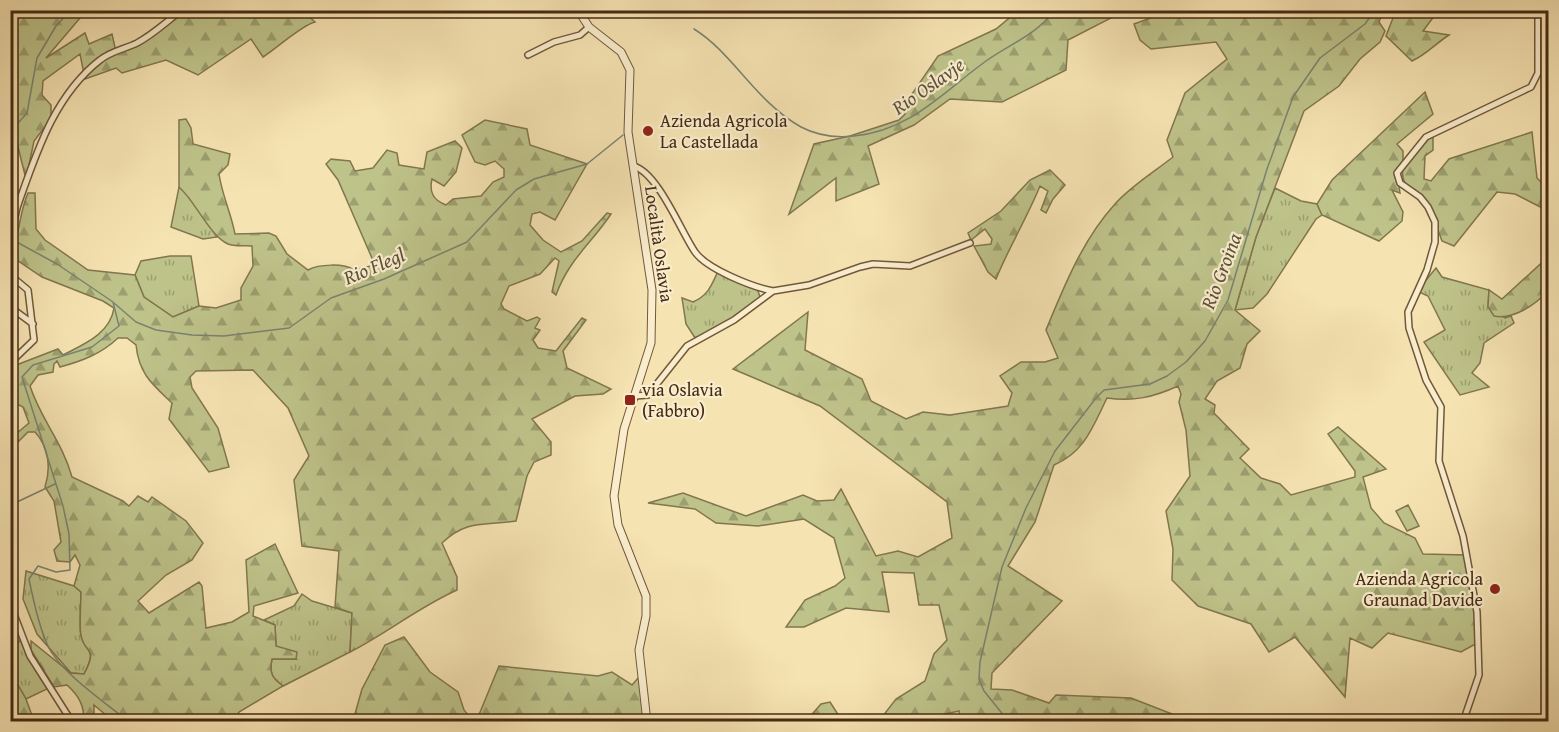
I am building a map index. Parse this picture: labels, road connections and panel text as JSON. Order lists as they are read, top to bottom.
{
  "streets": {
    "street": ["Località Oslavia"]
  },
  "water": ["Rio Oslavje", "Rio Flegl", "Rio Groina"],
  "places": {
    "other": ["Azienda Agricola La Castellada", "Azienda Agricola Graunad Davide"],
    "transit": ["via Oslavia (Fabbro)"]
  }
}
